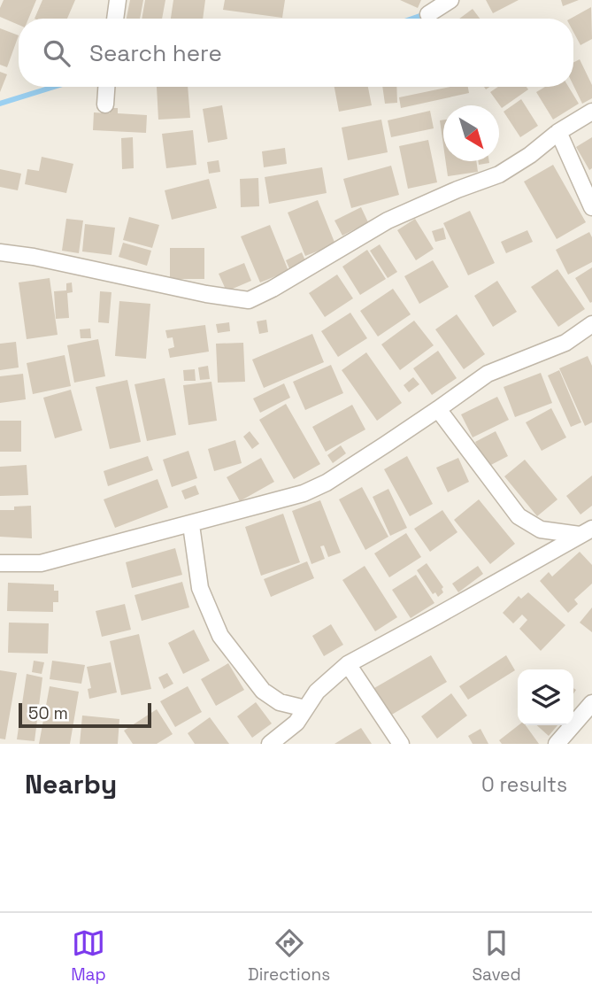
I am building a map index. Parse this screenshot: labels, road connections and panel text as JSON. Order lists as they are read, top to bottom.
{
  "scale_bar": "50 m",
  "north": "bottom right",
  "page": {
    "search": "Search here",
    "scale": "50 m",
    "heading": ["Nearby", "0 results"],
    "nav": ["Map", "Directions", "Saved"]
  }
}
